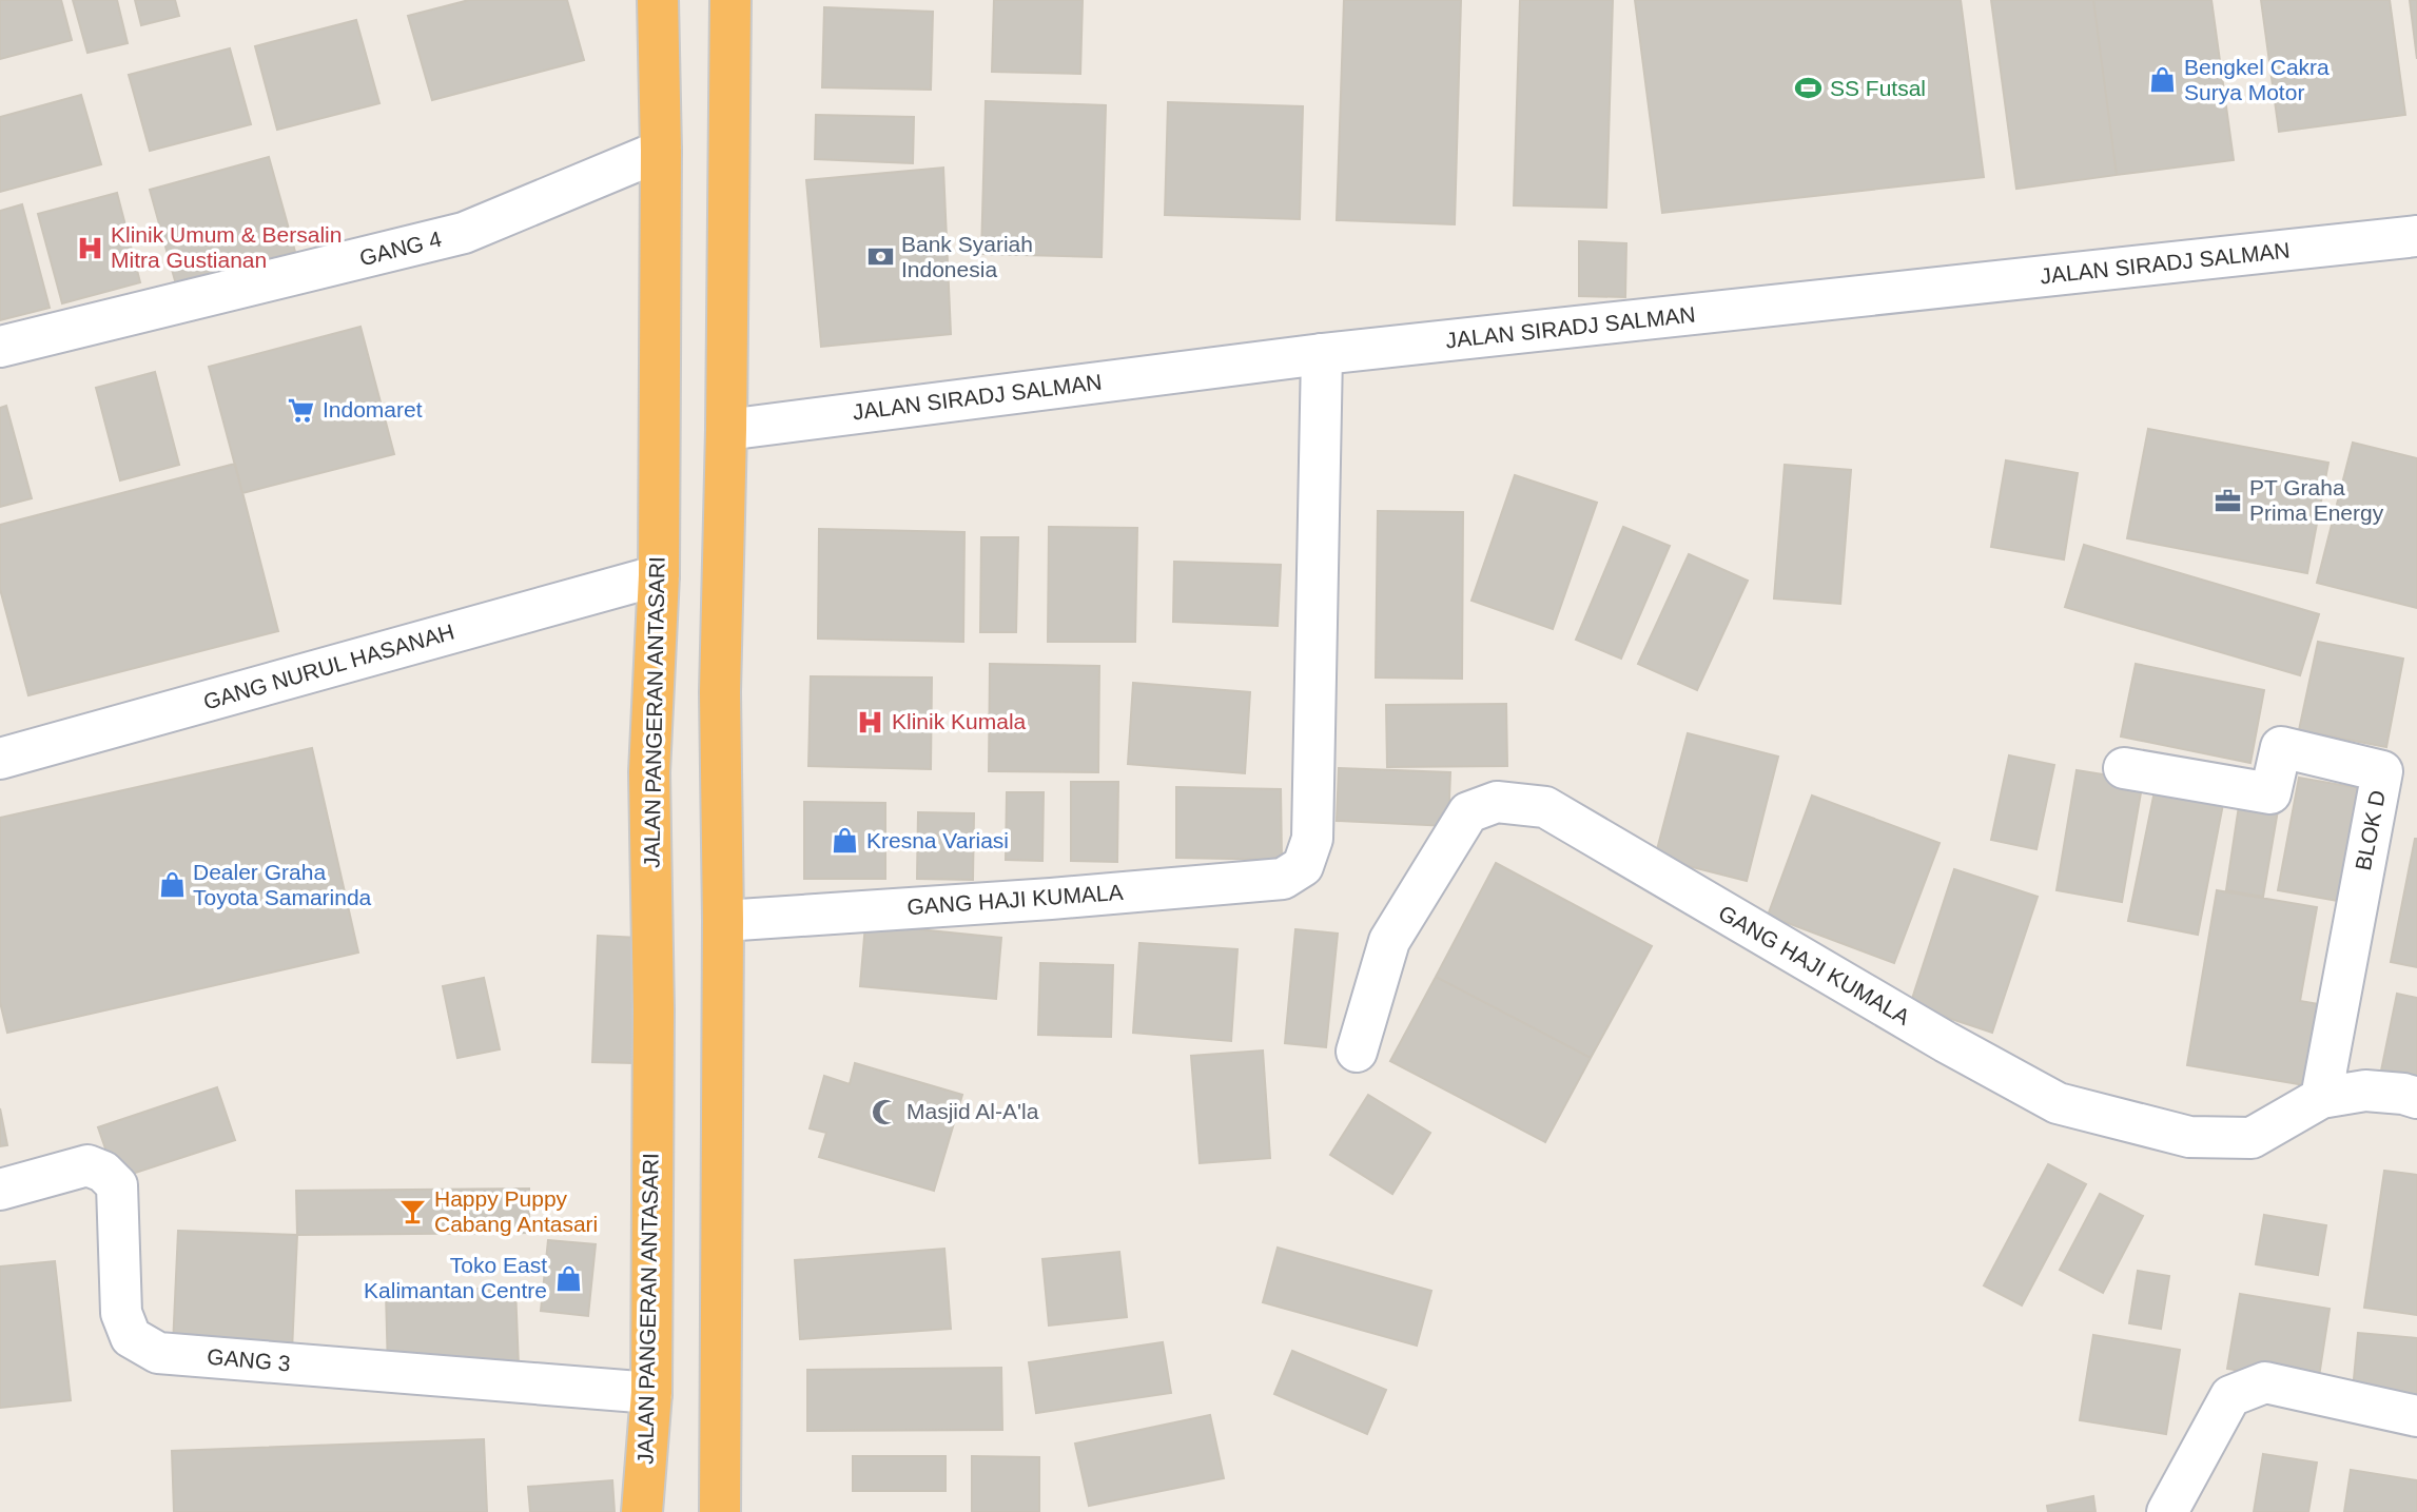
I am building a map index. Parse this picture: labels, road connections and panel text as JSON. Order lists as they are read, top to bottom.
{
  "streets": {
    "highway": ["JALAN PANGERAN ANTASARI"],
    "street": [
      "GANG 4",
      "JALAN SIRADJ SALMAN",
      "GANG NURUL HASANAH",
      "BLOK D",
      "GANG HAJI KUMALA",
      "GANG 3"
    ]
  },
  "crossings": [
    ["GANG 4", "JALAN PANGERAN ANTASARI"],
    ["JALAN SIRADJ SALMAN", "GANG HAJI KUMALA"],
    ["GANG NURUL HASANAH", "JALAN PANGERAN ANTASARI"],
    ["JALAN PANGERAN ANTASARI", "GANG 3"],
    ["BLOK D", "GANG HAJI KUMALA"]
  ],
  "places": {
    "shop": [
      "Bengkel Cakra Surya Motor",
      "Kresna Variasi",
      "Dealer Graha Toyota Samarinda",
      "Toko East Kalimantan Centre"
    ],
    "sports": ["SS Futsal"],
    "hospital": ["Klinik Umum & Bersalin Mitra Gustianan", "Klinik Kumala"],
    "bank": ["Bank Syariah Indonesia"],
    "supermarket": ["Indomaret"],
    "office": ["PT Graha Prima Energy"],
    "mosque": ["Masjid Al-A'la"],
    "bar": ["Happy Puppy Cabang Antasari"]
  }
}
